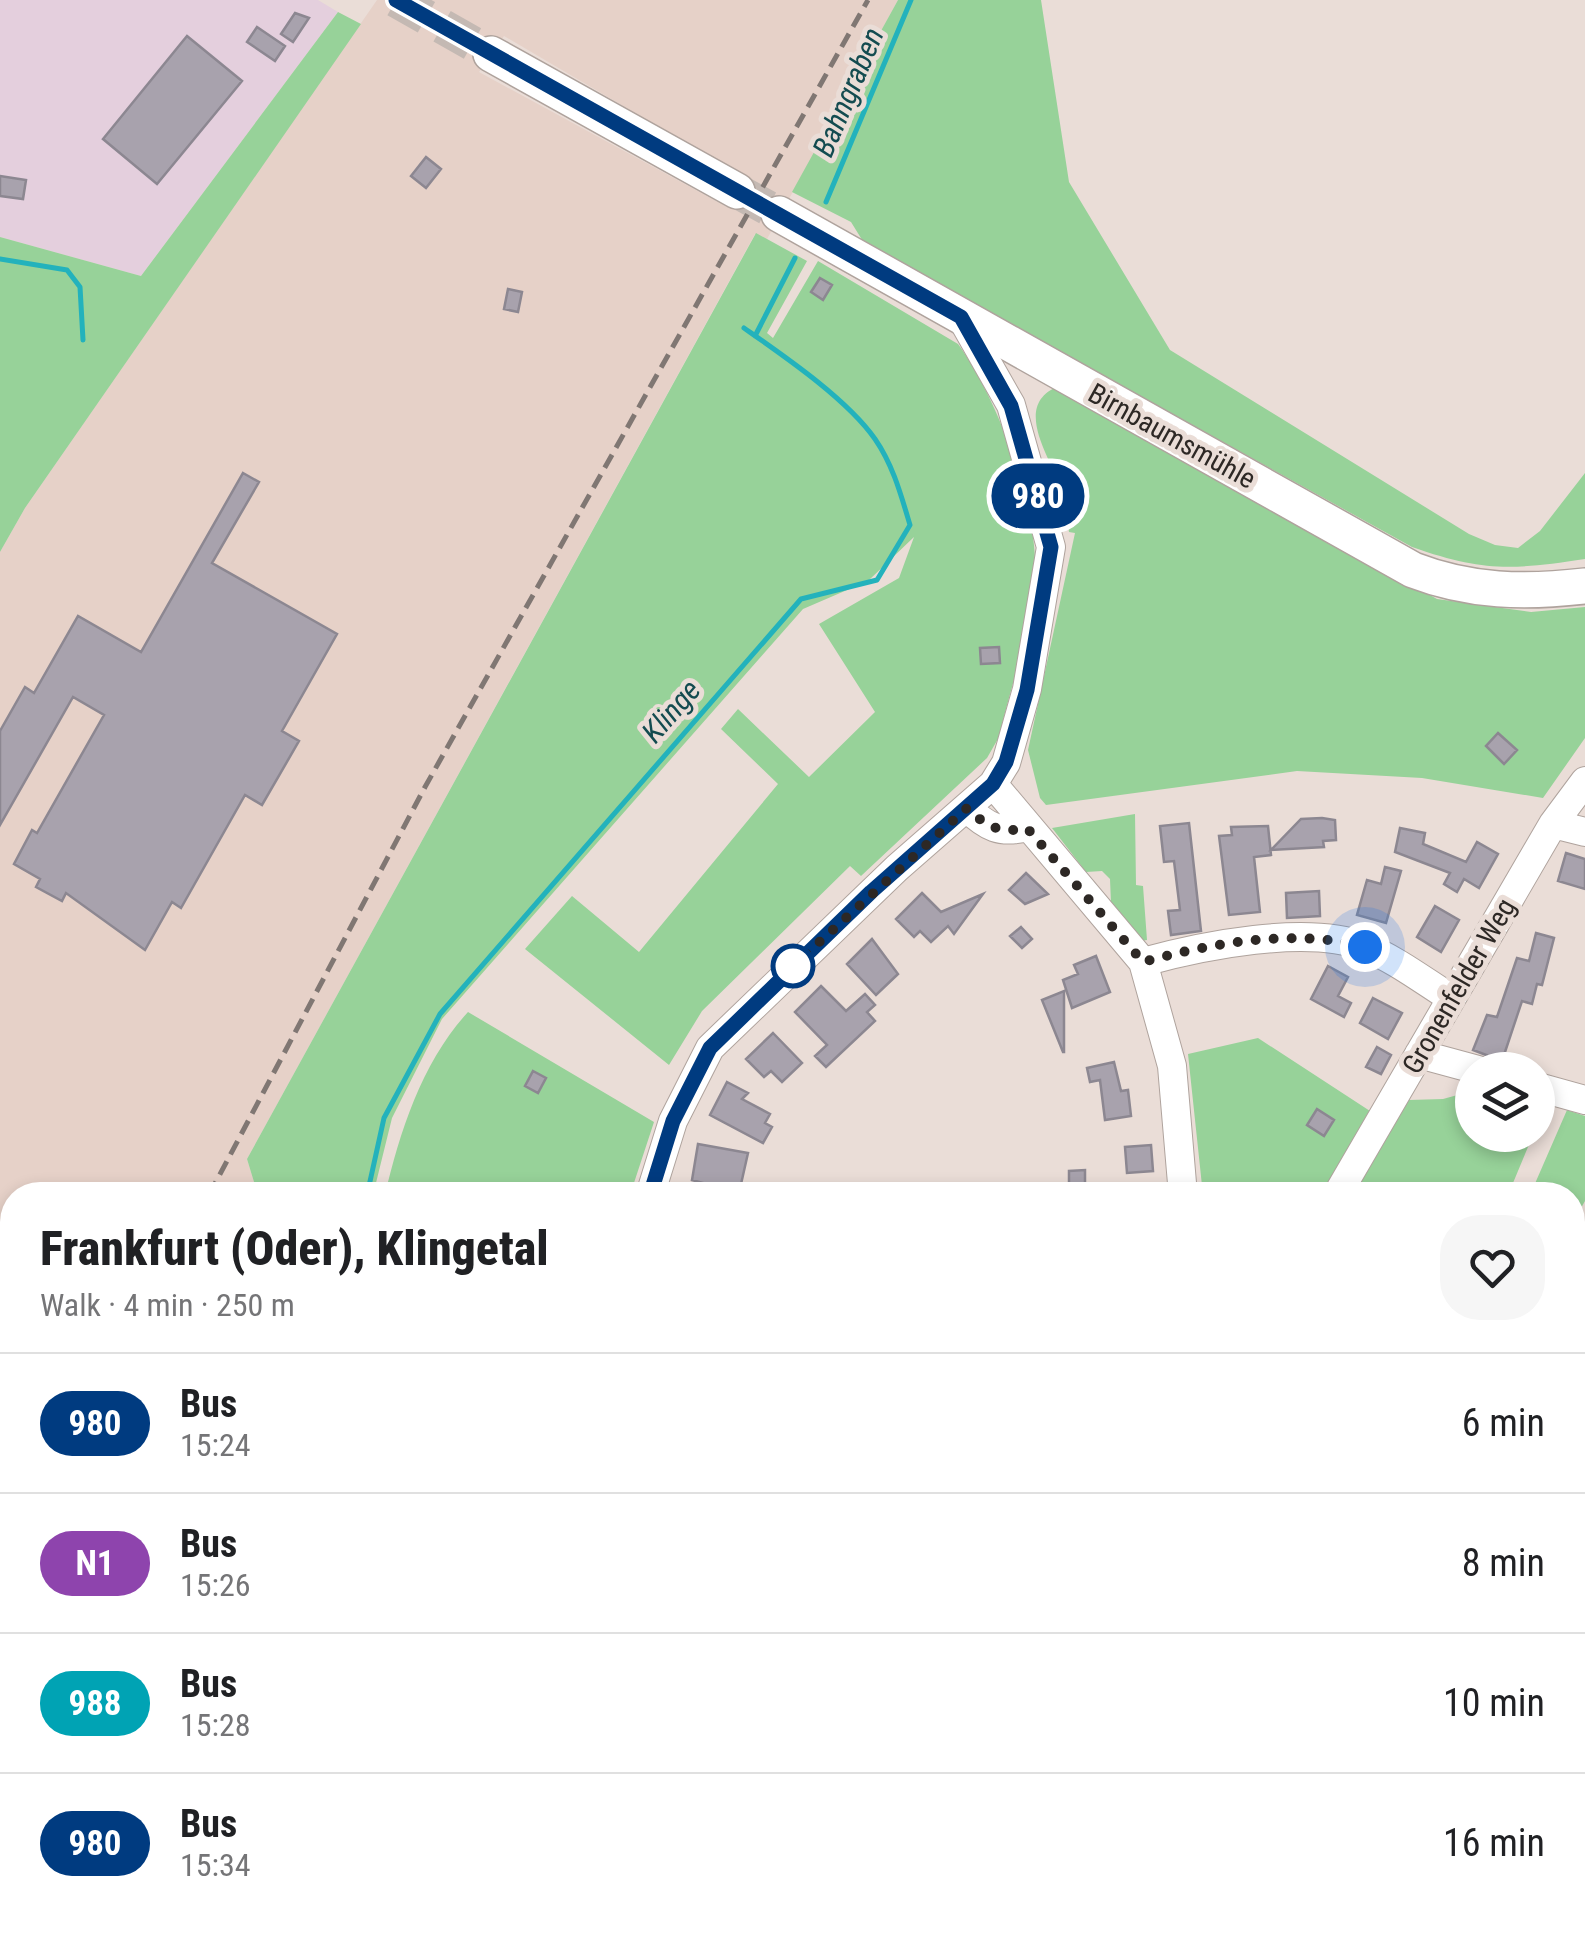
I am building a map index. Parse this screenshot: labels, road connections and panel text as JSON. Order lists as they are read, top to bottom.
{
  "streets": {
    "main road": ["Birnbaumsmühle"],
    "street": ["Gronenfelder Weg"]
  },
  "water": ["Bahngraben", "Klinge"],
  "lines": ["bus line 980"],
  "page": {
    "on_map": "980",
    "heading": ["Frankfurt (Oder), Klingetal", "Walk · 4 min · 250 m"],
    "list": [
      {
        "mark": "980",
        "name": "Bus",
        "note": "15:24",
        "value": "6 min"
      },
      {
        "mark": "N1",
        "name": "Bus",
        "note": "15:26",
        "value": "8 min"
      },
      {
        "mark": "988",
        "name": "Bus",
        "note": "15:28",
        "value": "10 min"
      },
      {
        "mark": "980",
        "name": "Bus",
        "note": "15:34",
        "value": "16 min"
      }
    ]
  }
}
